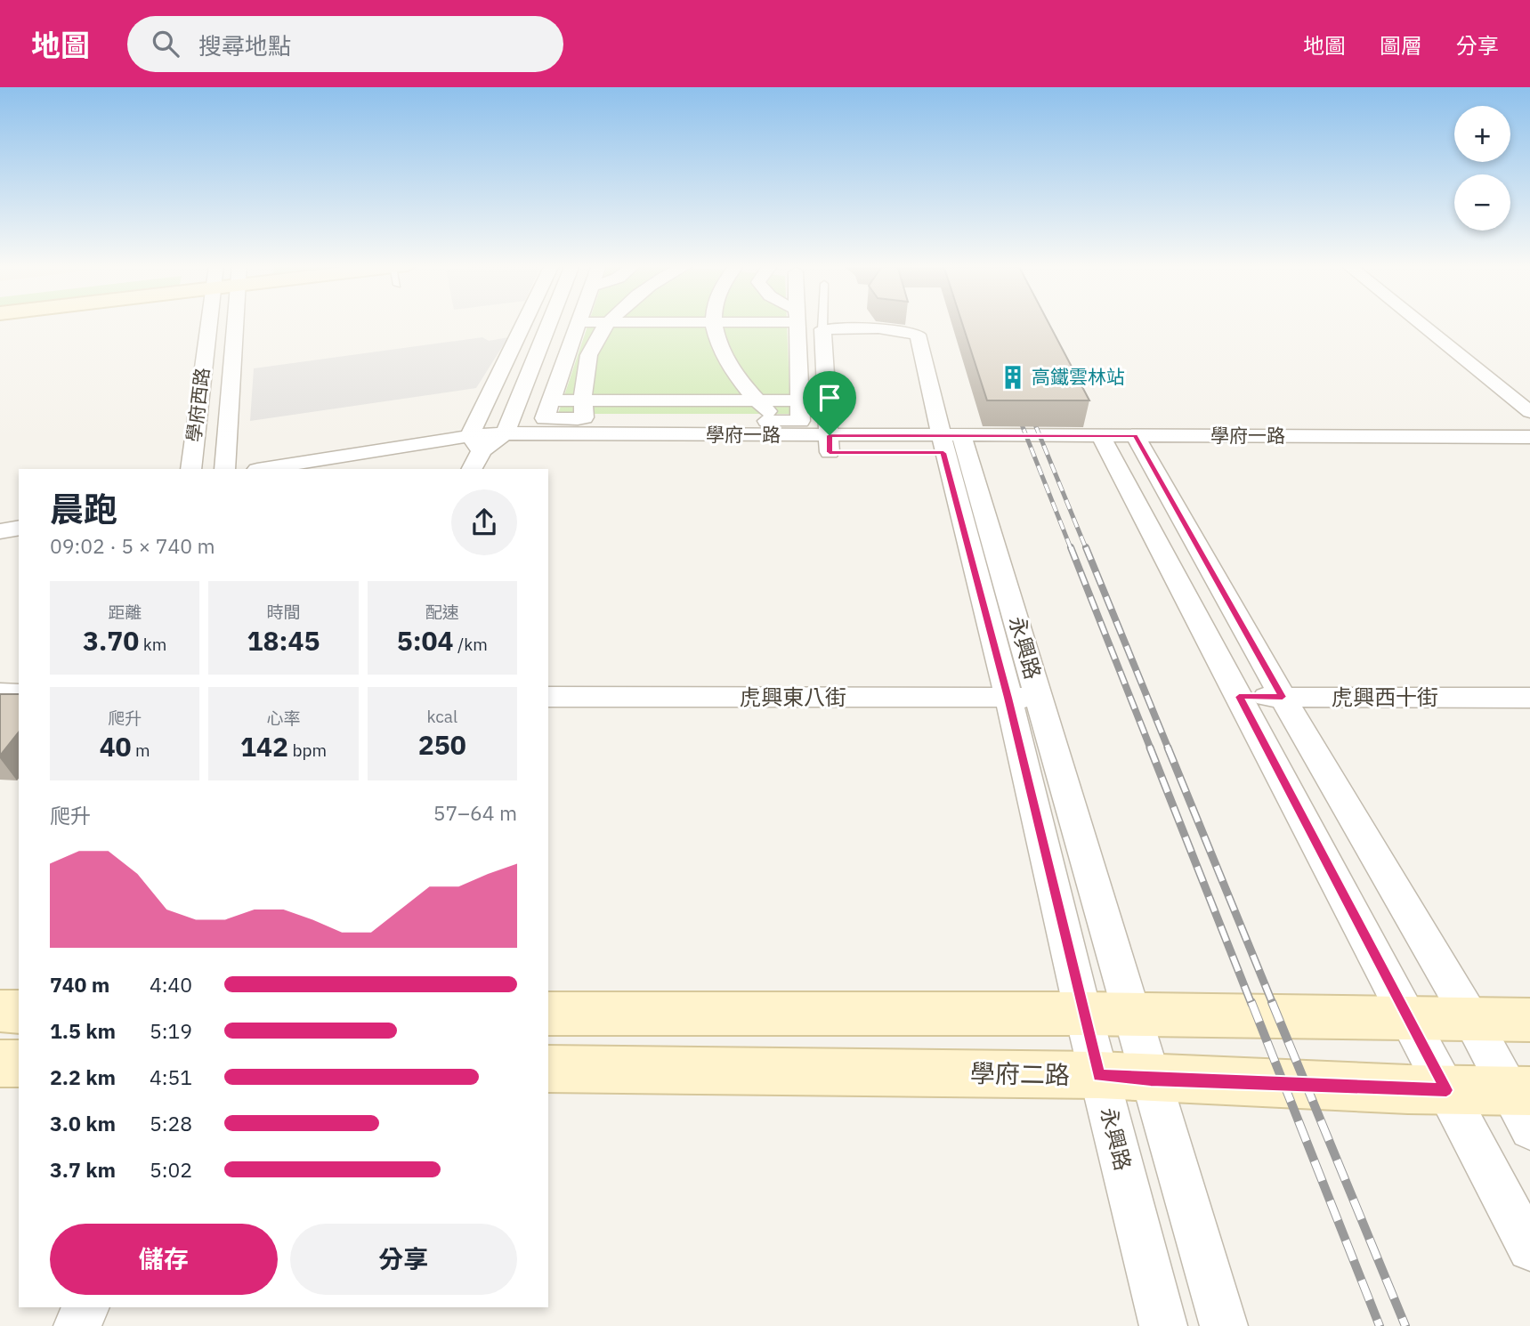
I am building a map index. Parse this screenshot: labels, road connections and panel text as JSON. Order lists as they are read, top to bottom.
{
  "streets": {
    "street": [
      "學府西路",
      "學府一路",
      "永興路",
      "虎興東八街",
      "虎興西十街",
      "學府二路"
    ]
  },
  "crossings": [
    ["學府一路", "永興路"],
    ["永興路", "虎興東八街"],
    ["永興路", "學府二路"]
  ],
  "places": {
    "building": ["高鐵雲林站"]
  },
  "page": {
    "header": "地圖",
    "search": "搜尋地點",
    "nav": ["地圖", "圖層", "分享"],
    "map_buttons": ["+", "−"],
    "heading": ["晨跑", "09:02 · 5 × 740 m"],
    "stats": [
      ["距離", "3.70 km"],
      ["時間", "18:45"],
      ["配速", "5:04 /km"],
      ["爬升", "40 m"],
      ["心率", "142 bpm"],
      ["kcal", "250"]
    ],
    "chart": ["爬升", "57–64 m"],
    "list": [
      {
        "name": "740 m",
        "note": "4:40"
      },
      {
        "name": "1.5 km",
        "note": "5:19"
      },
      {
        "name": "2.2 km",
        "note": "4:51"
      },
      {
        "name": "3.0 km",
        "note": "5:28"
      },
      {
        "name": "3.7 km",
        "note": "5:02"
      }
    ],
    "buttons": ["儲存", "分享"]
  }
}
